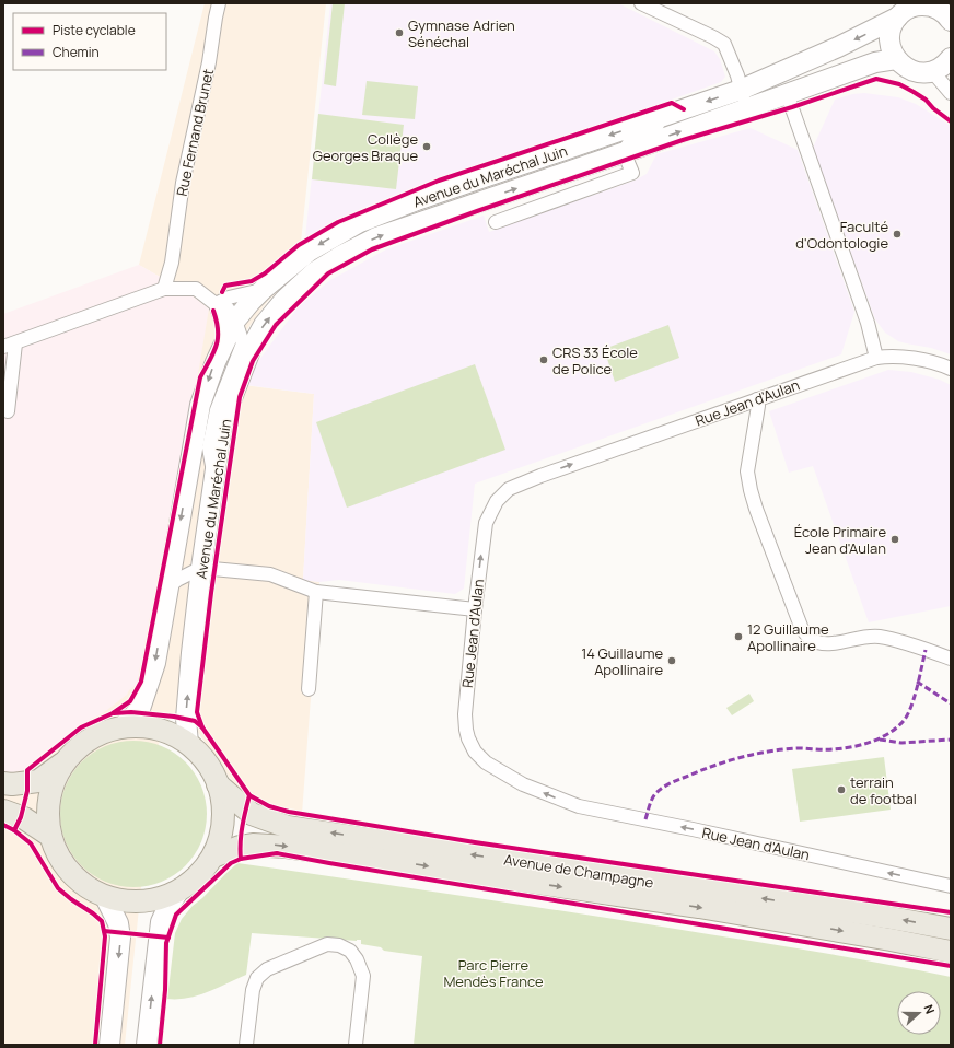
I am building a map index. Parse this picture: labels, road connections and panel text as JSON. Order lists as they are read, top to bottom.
{
  "streets": {
    "main road": ["Avenue du Maréchal Juin", "Avenue de Champagne"],
    "street": ["Rue Fernand Brunet", "Rue Jean d'Aulan"]
  },
  "parks": ["Parc Pierre Mendès France"],
  "places": [
    "Gymnase Adrien Sénéchal",
    "Collège Georges Braque",
    "Faculté d'Odontologie",
    "CRS 33 École de Police",
    "École Primaire Jean d'Aulan",
    "12 Guillaume Apollinaire",
    "14 Guillaume Apollinaire",
    "terrain de footbal"
  ],
  "legend": ["Piste cyclable", "Chemin"],
  "north": "right"
}
